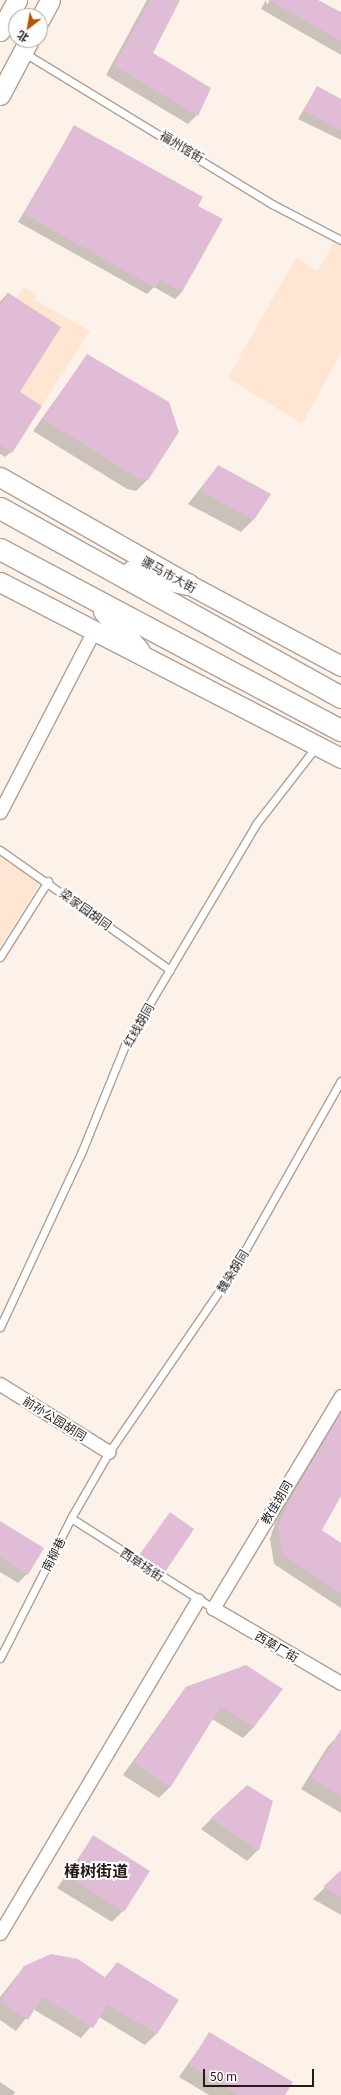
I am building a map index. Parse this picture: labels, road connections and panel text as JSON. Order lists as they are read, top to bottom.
{
  "streets": {
    "main road": ["骡马市大街"],
    "street": ["前孙公园胡同", "教佳胡同", "西草厂街"],
    "lane": [
      "福州馆街",
      "梁家园胡同",
      "红线胡同",
      "魏染胡同",
      "南柳巷",
      "西草场街"
    ]
  },
  "crossings": [
    ["梁家园胡同", "红线胡同"],
    ["魏染胡同", "前孙公园胡同"],
    ["魏染胡同", "南柳巷"],
    ["前孙公园胡同", "南柳巷"],
    ["教佳胡同", "西草场街"],
    ["教佳胡同", "西草厂街"],
    ["南柳巷", "西草场街"],
    ["西草场街", "西草厂街"]
  ],
  "districts": ["椿树街道"],
  "scale_bar": "50 m",
  "north": "bottom left"
}
